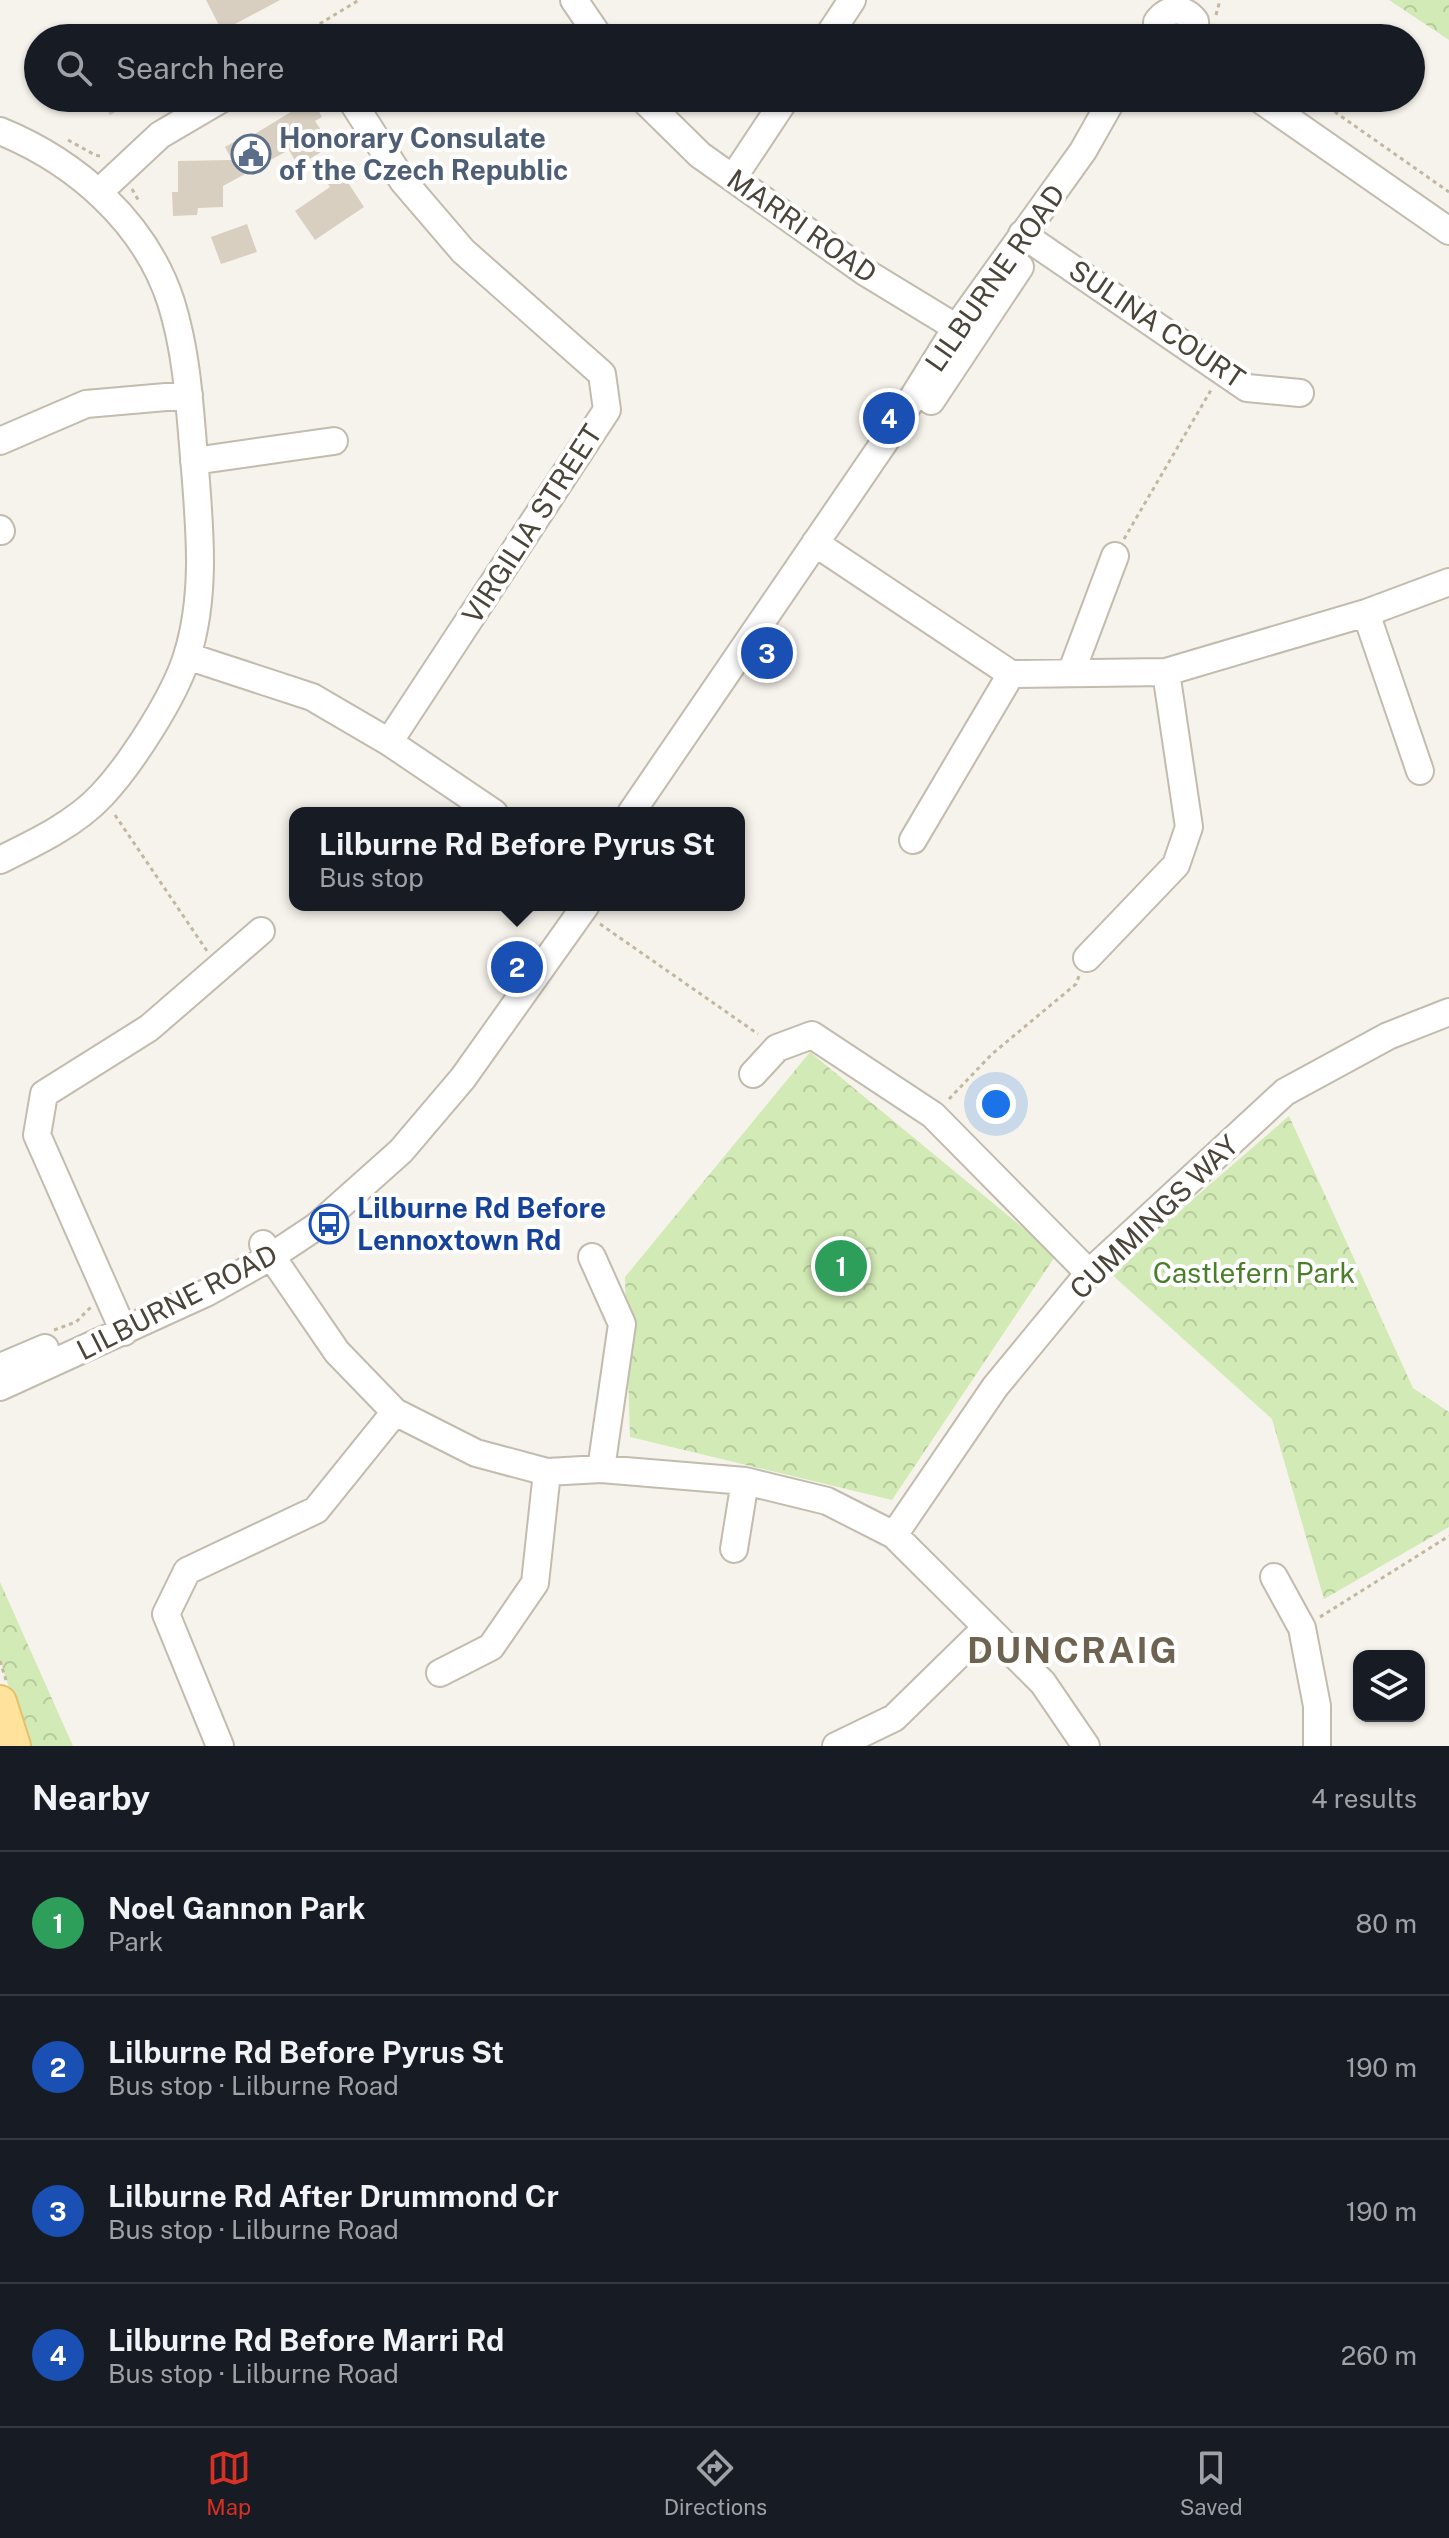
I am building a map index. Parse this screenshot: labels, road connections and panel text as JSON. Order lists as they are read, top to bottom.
{
  "streets": {
    "street": [
      "MARRI ROAD",
      "LILBURNE ROAD",
      "SULINA COURT",
      "VIRGILIA STREET",
      "CUMMINGS WAY"
    ]
  },
  "crossings": [
    ["MARRI ROAD", "LILBURNE ROAD"],
    ["LILBURNE ROAD", "SULINA COURT"]
  ],
  "districts": ["DUNCRAIG"],
  "parks": ["Castlefern Park"],
  "places": {
    "public building": ["Honorary Consulate of the Czech Republic"],
    "bus stop": ["Lilburne Rd Before Lennoxtown Rd"]
  },
  "page": {
    "search": "Search here",
    "pins": [
      "4",
      "3",
      "2",
      "1"
    ],
    "popup": ["Lilburne Rd Before Pyrus St", "Bus stop"],
    "heading": ["Nearby", "4 results"],
    "list": [
      {
        "mark": "1",
        "name": "Noel Gannon Park",
        "note": "Park",
        "value": "80 m"
      },
      {
        "mark": "2",
        "name": "Lilburne Rd Before Pyrus St",
        "note": "Bus stop · Lilburne Road",
        "value": "190 m"
      },
      {
        "mark": "3",
        "name": "Lilburne Rd After Drummond Cr",
        "note": "Bus stop · Lilburne Road",
        "value": "190 m"
      },
      {
        "mark": "4",
        "name": "Lilburne Rd Before Marri Rd",
        "note": "Bus stop · Lilburne Road",
        "value": "260 m"
      }
    ],
    "nav": ["Map", "Directions", "Saved"]
  }
}
